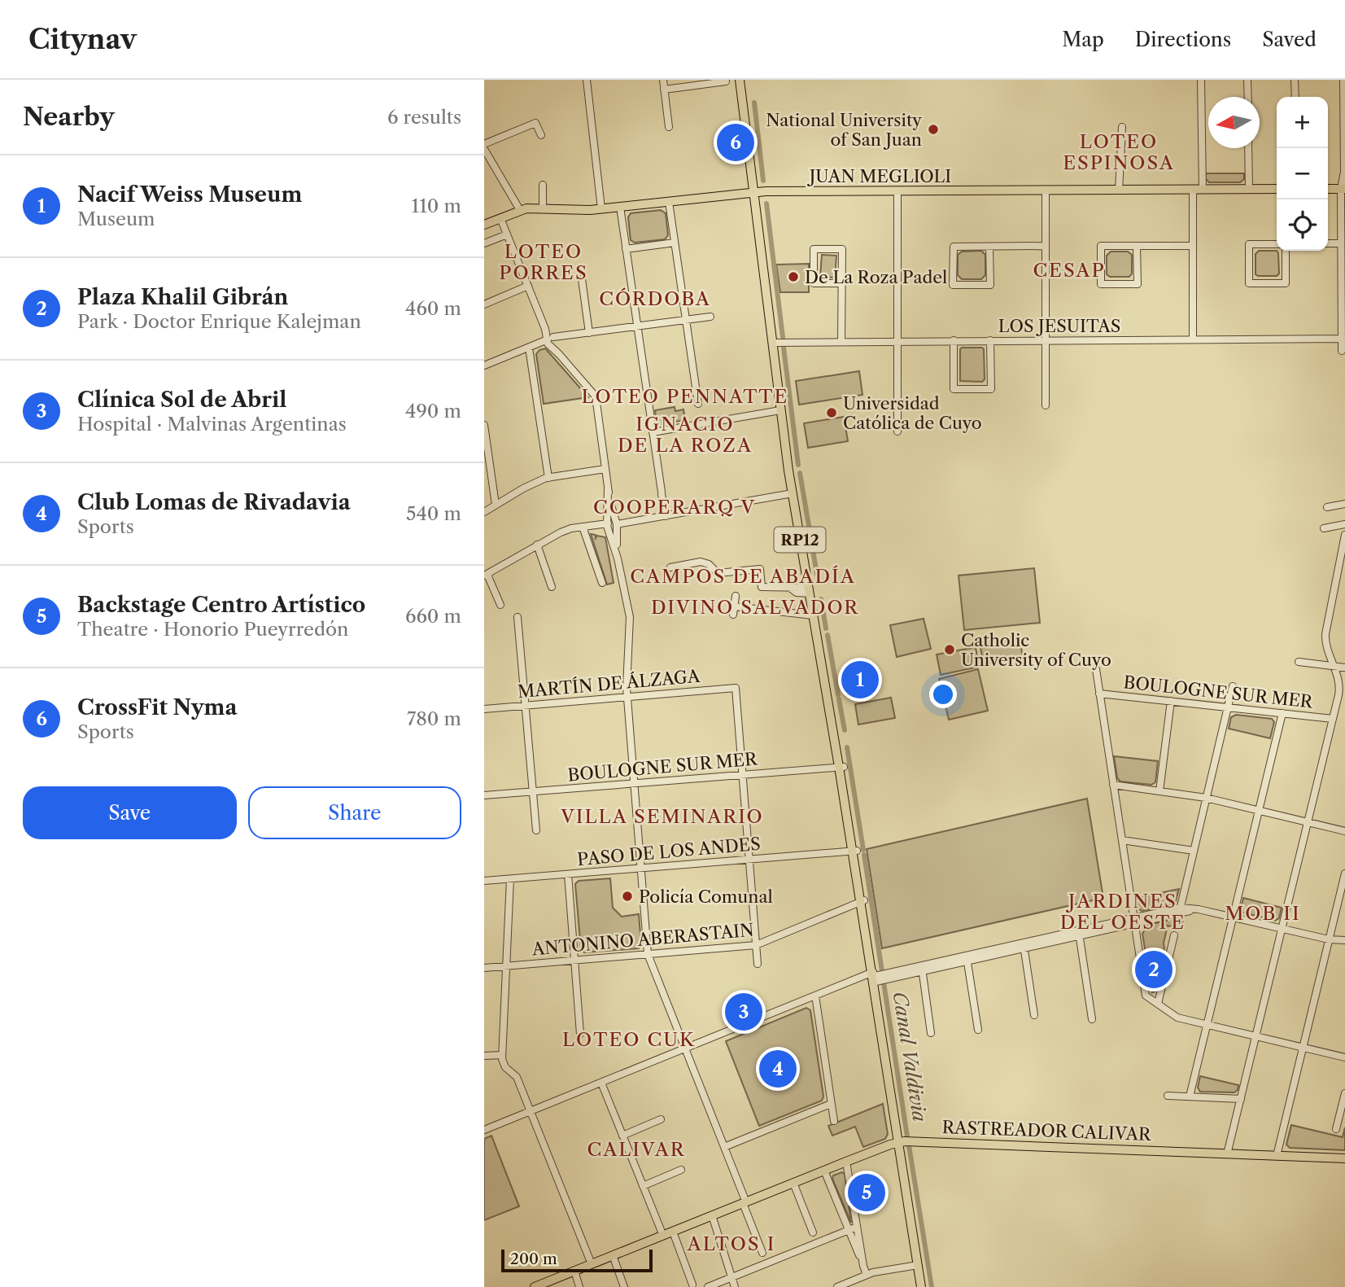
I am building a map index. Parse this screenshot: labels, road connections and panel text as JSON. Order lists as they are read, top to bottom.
{
  "streets": {
    "main road": ["JUAN MEGLIOLI", "RP12", "RASTREADOR CALIVAR"],
    "street": [
      "LOS JESUITAS",
      "MARTÍN DE ÁLZAGA",
      "BOULOGNE SUR MER",
      "PASO DE LOS ANDES",
      "ANTONINO ABERASTAIN"
    ]
  },
  "crossings": [
    ["JUAN MEGLIOLI", "RP12"],
    ["LOS JESUITAS", "RP12"],
    ["RP12", "BOULOGNE SUR MER"],
    ["RP12", "PASO DE LOS ANDES"],
    ["RP12", "ANTONINO ABERASTAIN"],
    ["RP12", "RASTREADOR CALIVAR"],
    ["MARTÍN DE ÁLZAGA", "BOULOGNE SUR MER"]
  ],
  "districts": [
    "LOTEO ESPINOSA",
    "LOTEO PORRES",
    "CESAP",
    "CÓRDOBA",
    "LOTEO PENNATTE",
    "IGNACIO DE LA ROZA",
    "COOPERARQ V",
    "CAMPOS DE ABADÍA",
    "DIVINO SALVADOR",
    "VILLA SEMINARIO",
    "JARDINES DEL OESTE",
    "MOB II",
    "LOTEO CUK",
    "CALIVAR",
    "ALTOS I"
  ],
  "water": ["Canal Valdivia"],
  "places": [
    "National University of San Juan",
    "De La Roza Padel",
    "Universidad Católica de Cuyo",
    "Catholic University of Cuyo",
    "Policía Comunal"
  ],
  "scale_bar": "200 m",
  "north": "left",
  "page": {
    "header": "Citynav",
    "nav": ["Map", "Directions", "Saved"],
    "heading": ["Nearby", "6 results"],
    "map_buttons": ["+", "−"],
    "pins": [
      "6",
      "1",
      "2",
      "3",
      "4",
      "5"
    ],
    "list": [
      {
        "mark": "1",
        "name": "Nacif Weiss Museum",
        "note": "Museum",
        "value": "110 m"
      },
      {
        "mark": "2",
        "name": "Plaza Khalil Gibrán",
        "note": "Park · Doctor Enrique Kalejman",
        "value": "460 m"
      },
      {
        "mark": "3",
        "name": "Clínica Sol de Abril",
        "note": "Hospital · Malvinas Argentinas",
        "value": "490 m"
      },
      {
        "mark": "4",
        "name": "Club Lomas de Rivadavia",
        "note": "Sports",
        "value": "540 m"
      },
      {
        "mark": "5",
        "name": "Backstage Centro Artístico",
        "note": "Theatre · Honorio Pueyrredón",
        "value": "660 m"
      },
      {
        "mark": "6",
        "name": "CrossFit Nyma",
        "note": "Sports",
        "value": "780 m"
      }
    ],
    "buttons": ["Save", "Share"],
    "scale": "200 m"
  }
}
